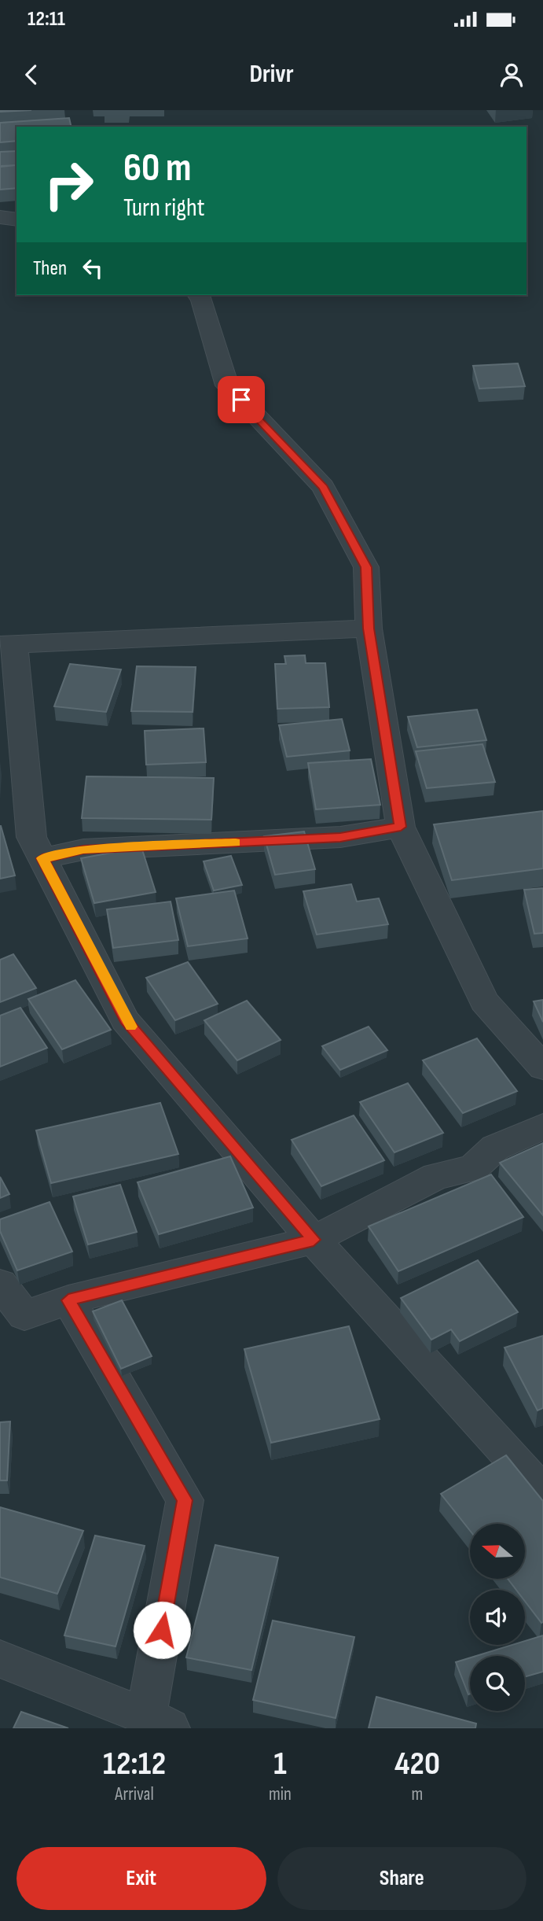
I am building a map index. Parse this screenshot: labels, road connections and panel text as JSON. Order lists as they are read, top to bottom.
{
  "north": "left",
  "page": {
    "status": "12:11",
    "header": "Drivr",
    "turn": ["60 m", "Turn right"],
    "then": "Then",
    "eta": [
      "12:12",
      "Arrival",
      "1",
      "min",
      "420",
      "m"
    ],
    "buttons": ["Exit", "Share"]
  }
}
